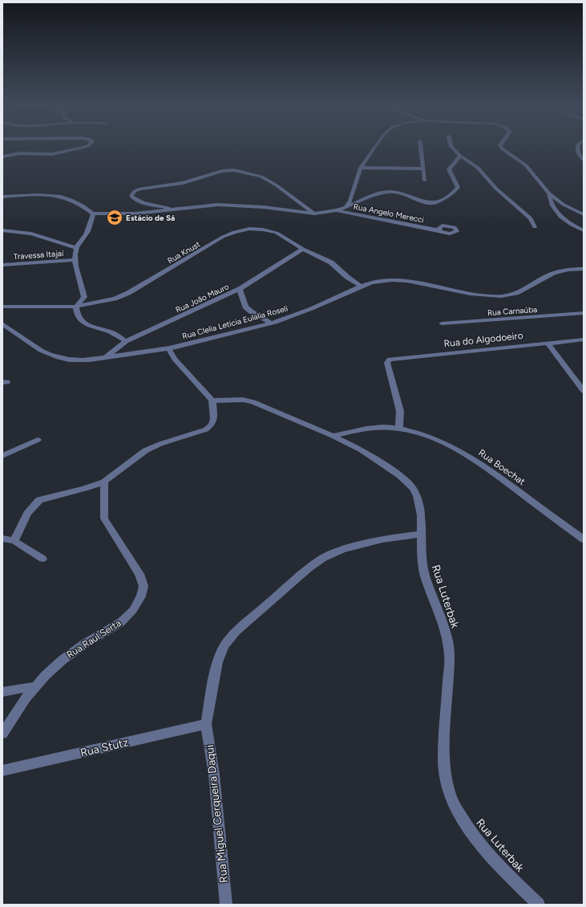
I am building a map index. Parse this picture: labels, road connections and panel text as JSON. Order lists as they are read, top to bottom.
{
  "streets": {
    "street": [
      "Rua Angelo Merecci",
      "Rua Knust",
      "Travessa Itajaí",
      "Rua João Mauro",
      "Rua Carnaúba",
      "Rua Clelia Leticia Eulalia Roseli",
      "Rua do Algodoeiro",
      "Rua Boechat",
      "Rua Luterbak",
      "Rua Raul Serta",
      "Rua Stutz",
      "Rua Miguel Cerqueira Daqui"
    ]
  },
  "crossings": [
    ["Rua Knust", "Rua João Mauro"],
    ["Rua Knust", "Rua Clelia Leticia Eulalia Roseli"],
    ["Rua João Mauro", "Rua Clelia Leticia Eulalia Roseli"],
    ["Rua do Algodoeiro", "Rua Boechat"],
    ["Rua Boechat", "Rua Luterbak"],
    ["Rua Stutz", "Rua Miguel Cerqueira Daqui"]
  ],
  "places": {
    "school or university": ["Estácio de Sá"]
  }
}
